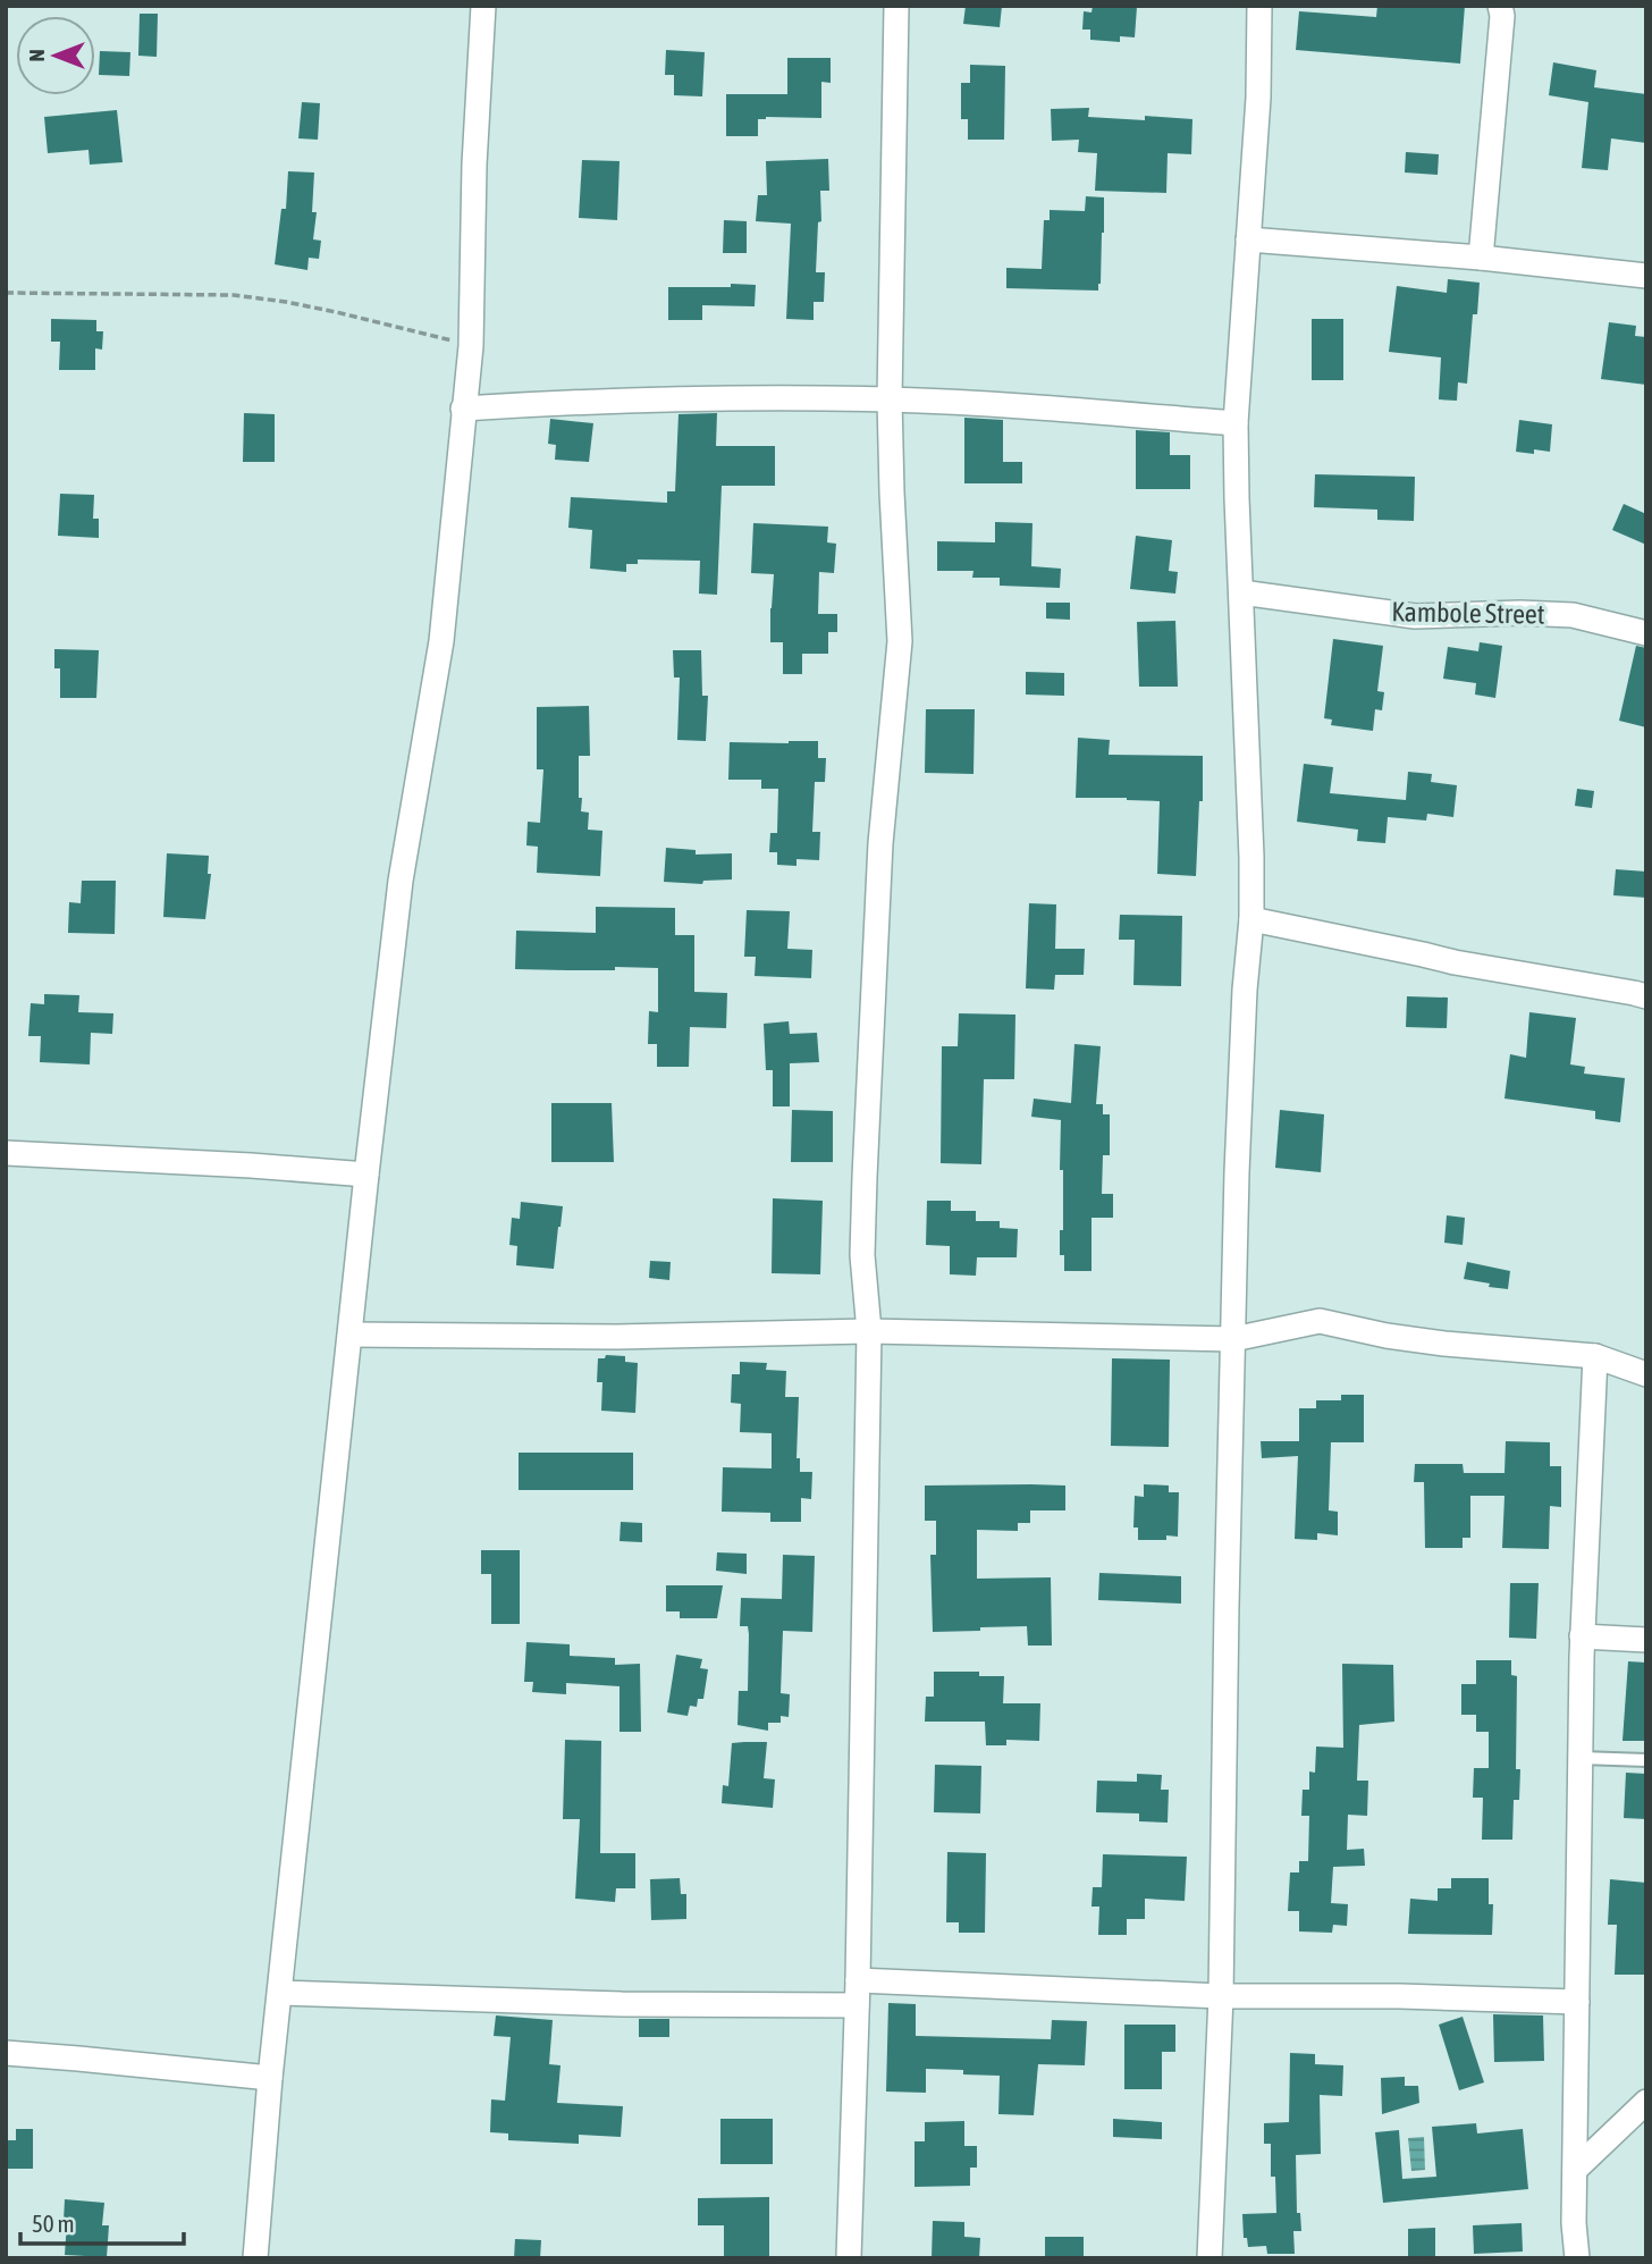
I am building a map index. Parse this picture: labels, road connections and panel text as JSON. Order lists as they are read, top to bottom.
{
  "streets": {
    "street": ["Kambole Street"]
  },
  "scale_bar": "50 m",
  "north": "left"
}
